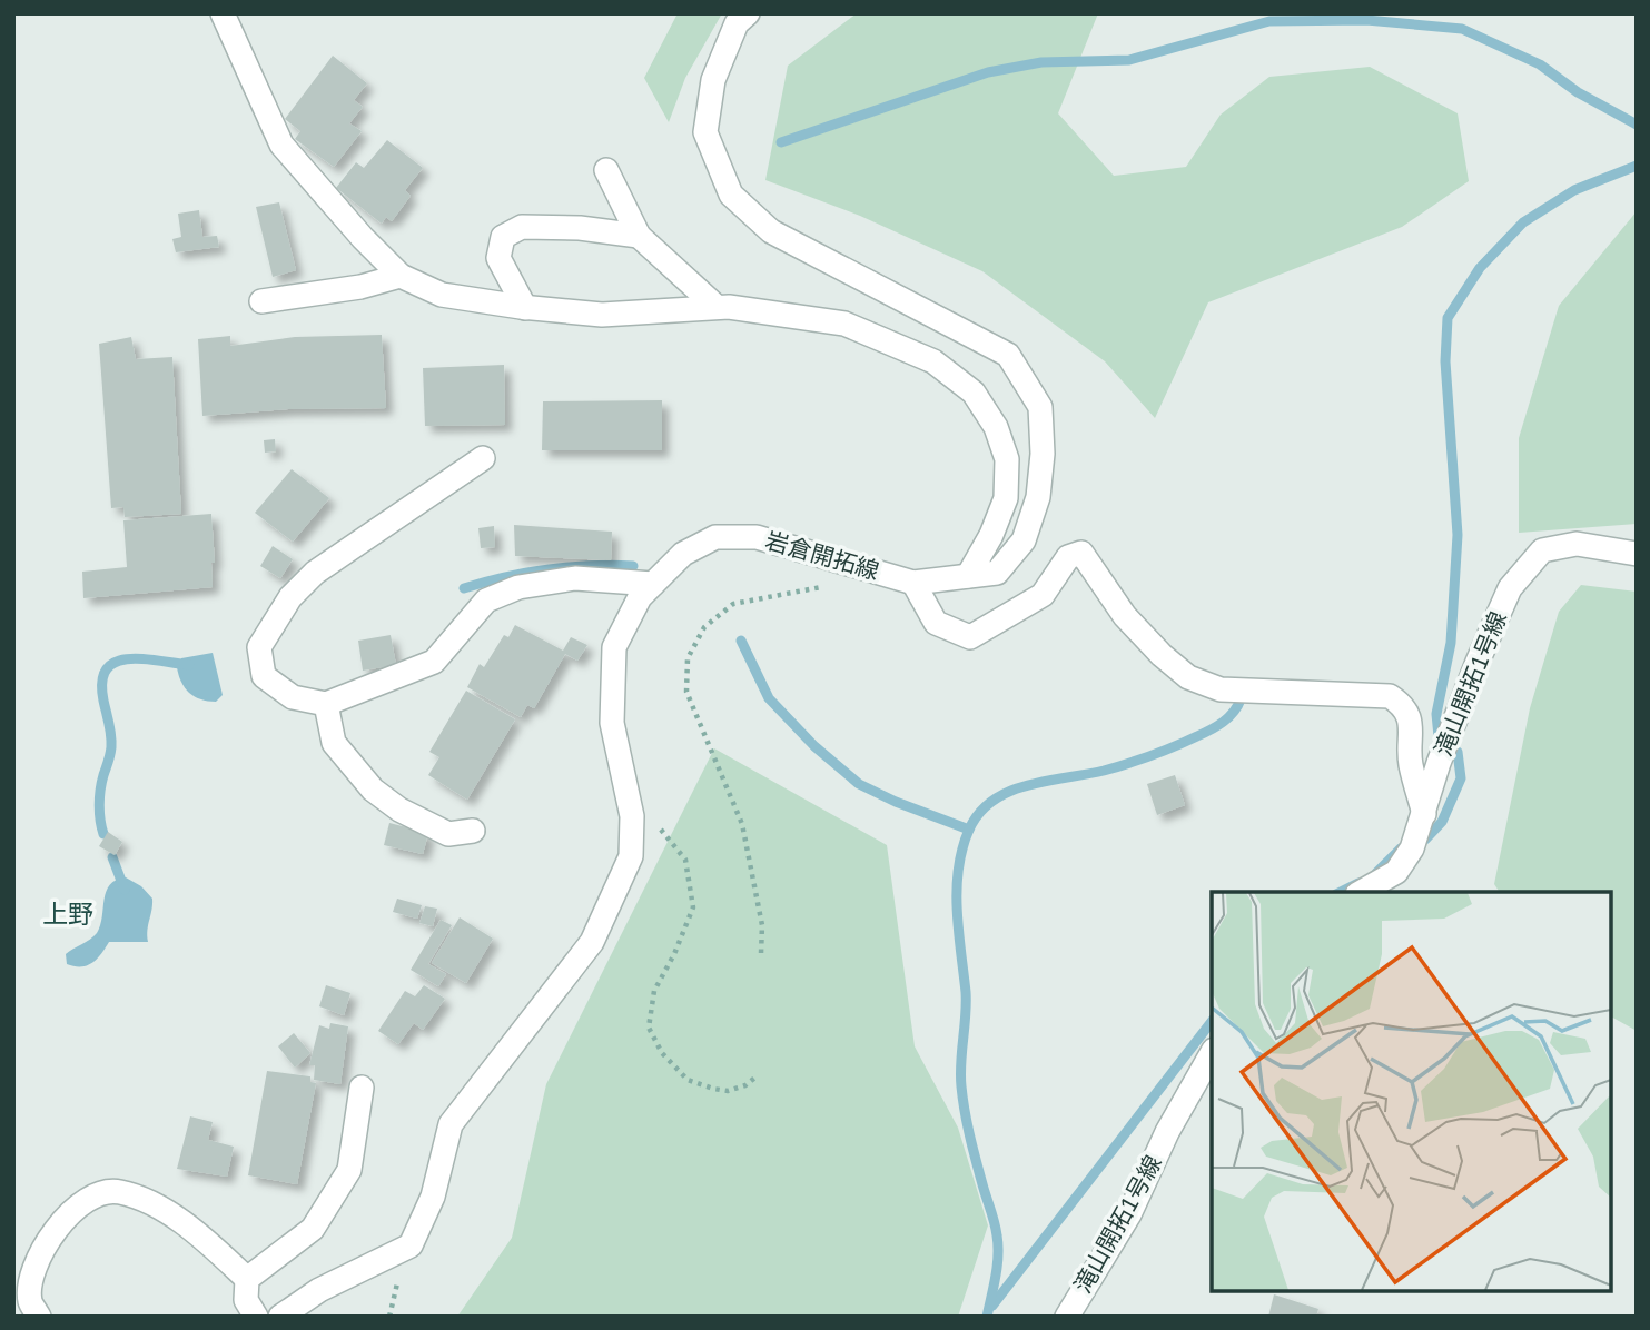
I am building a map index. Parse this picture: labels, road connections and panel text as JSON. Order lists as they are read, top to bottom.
{
  "streets": {
    "street": ["岩倉開拓線", "滝山開拓1号線"]
  },
  "districts": ["上野"]
}
